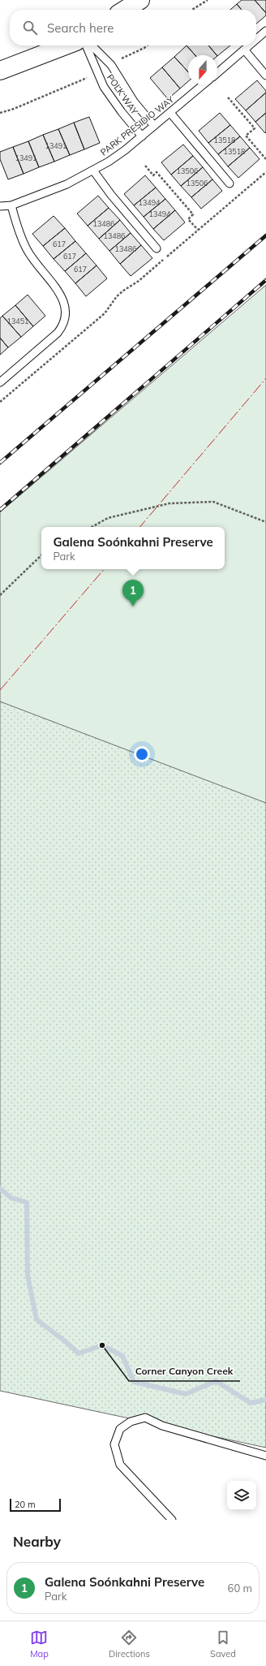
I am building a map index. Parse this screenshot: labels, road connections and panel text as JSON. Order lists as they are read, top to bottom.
{
  "streets": {
    "lane": ["POLK WAY", "PARK PRESIDIO WAY"]
  },
  "crossings": [
    ["POLK WAY", "PARK PRESIDIO WAY"]
  ],
  "places": ["Corner Canyon Creek"],
  "house_numbers": [
    "13518",
    "13491",
    "13518",
    "13491",
    "13506",
    "13506",
    "13494",
    "13494",
    "13486",
    "13486",
    "617",
    "13486",
    "617",
    "617",
    "13451"
  ],
  "scale_bar": "20 m",
  "north": "bottom",
  "page": {
    "search": "Search here",
    "popup": ["Galena Soónkahni Preserve", "Park"],
    "pins": "1",
    "scale": "20 m",
    "heading": "Nearby",
    "list": [
      {
        "mark": "1",
        "name": "Galena Soónkahni Preserve",
        "note": "Park",
        "value": "60 m"
      }
    ],
    "nav": ["Map", "Directions", "Saved"]
  }
}
